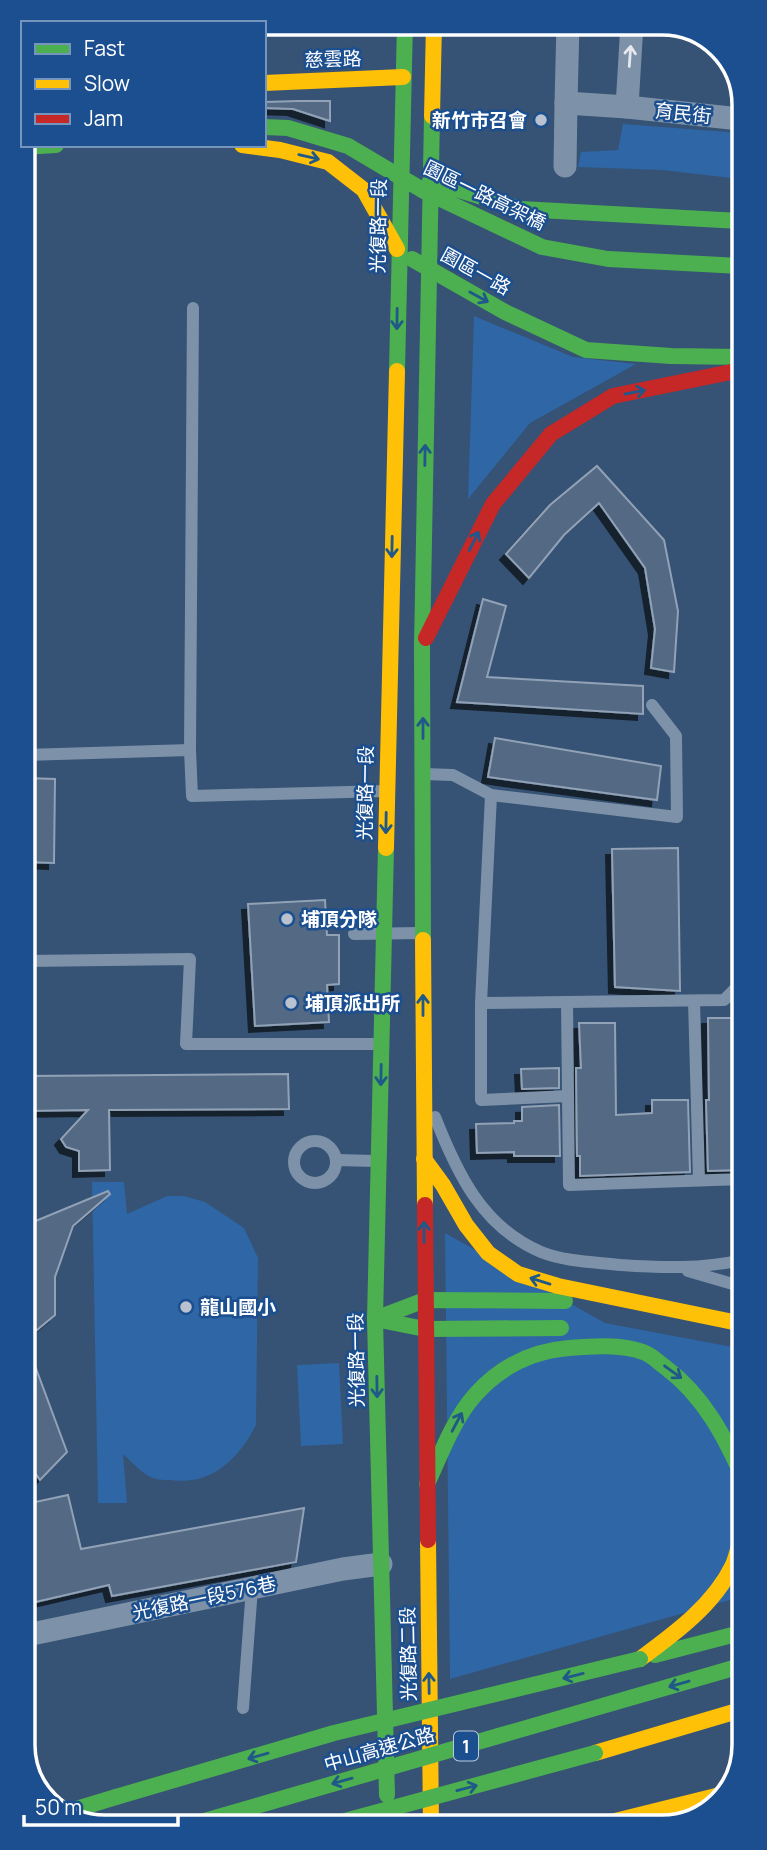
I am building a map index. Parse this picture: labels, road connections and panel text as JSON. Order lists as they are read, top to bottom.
{
  "streets": {
    "main road": [
      "慈雲路",
      "園區一路高架橋",
      "光復路一段",
      "園區一路",
      "光復路二段",
      "1",
      "中山高速公路"
    ],
    "street": ["育民街", "光復路一段576巷"]
  },
  "crossings": [
    ["慈雲路", "光復路一段"],
    ["光復路一段", "園區一路"],
    ["光復路一段", "光復路一段576巷"],
    ["光復路一段", "光復路二段"],
    ["光復路一段576巷", "光復路二段"]
  ],
  "places": [
    "新竹市召會",
    "埔頂分隊",
    "埔頂派出所",
    "龍山國小"
  ],
  "legend": ["Fast", "Slow", "Jam"],
  "scale_bar": "50 m"
}
